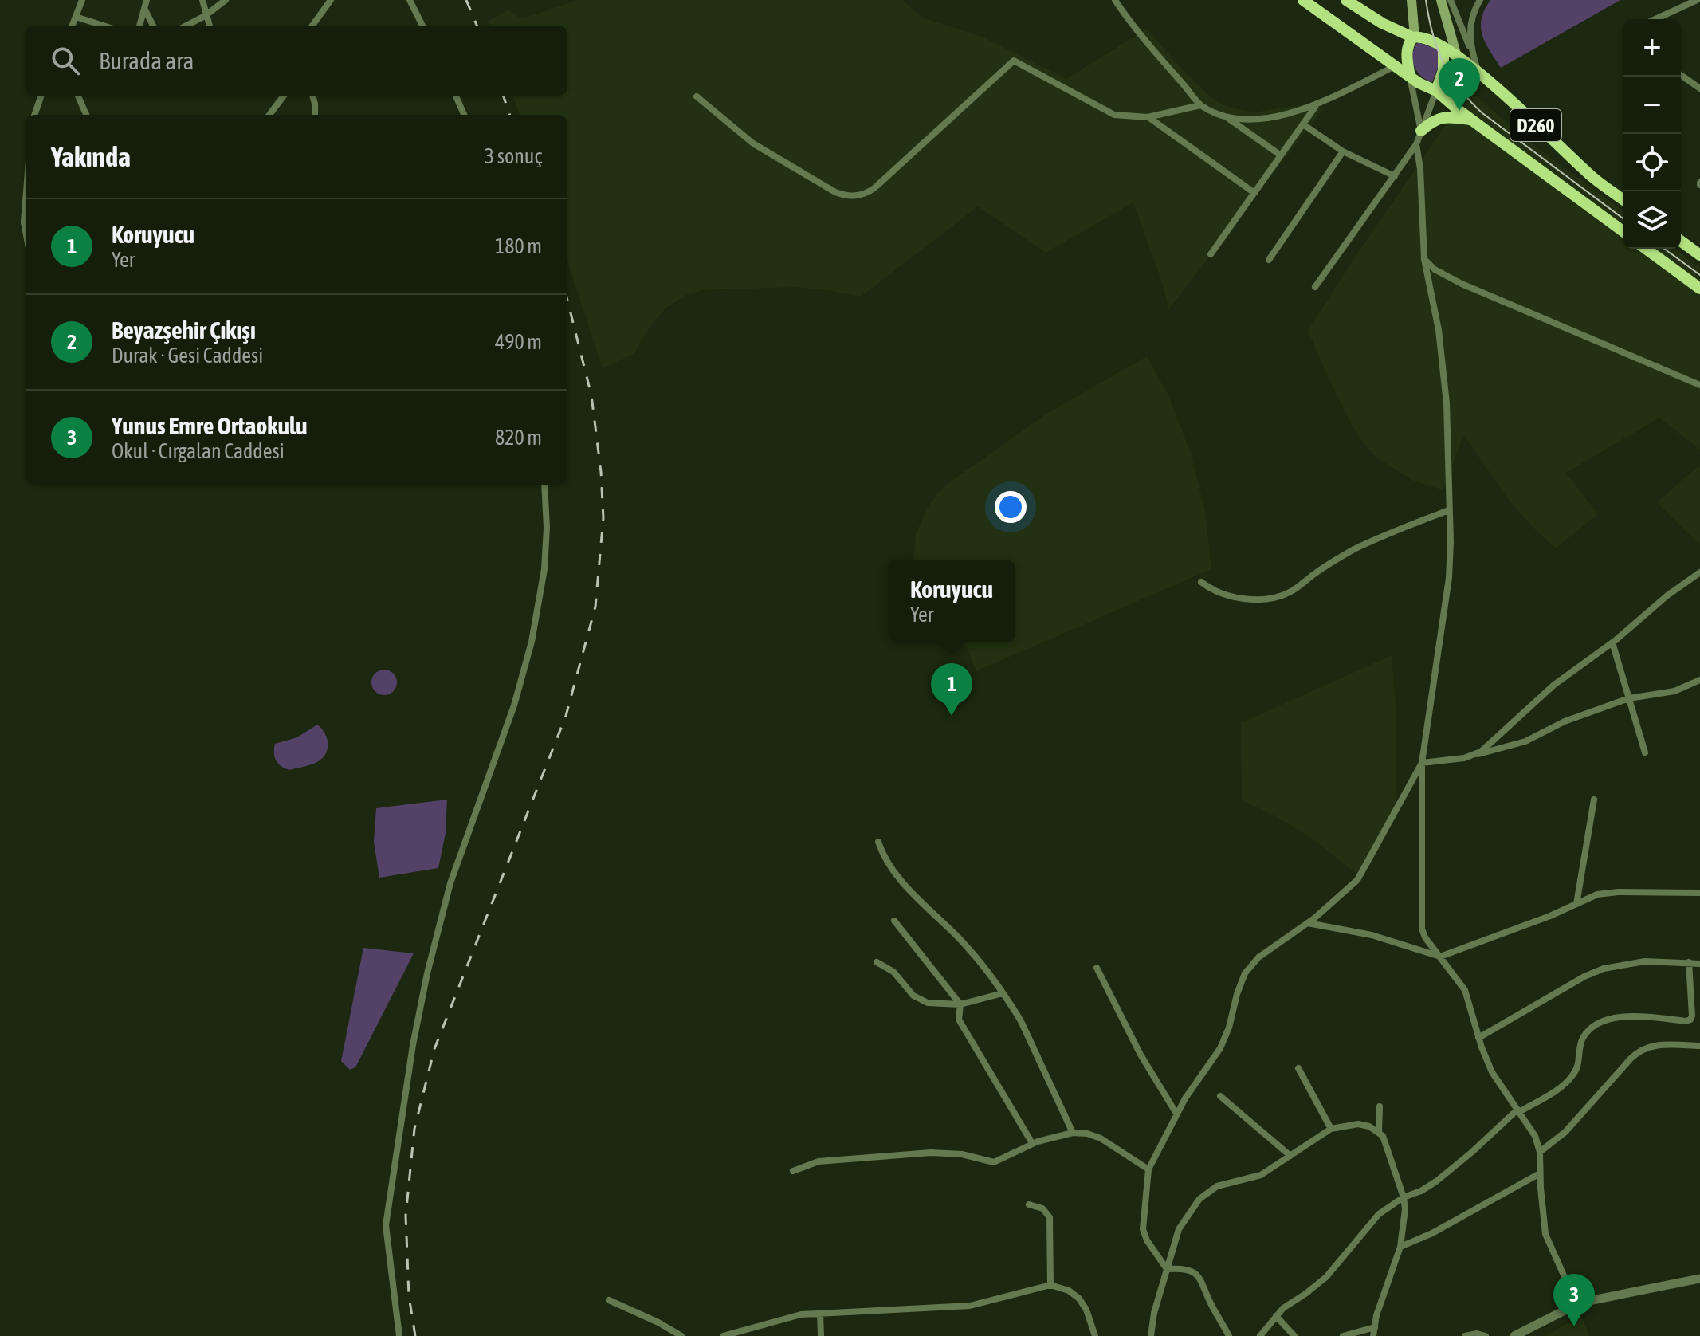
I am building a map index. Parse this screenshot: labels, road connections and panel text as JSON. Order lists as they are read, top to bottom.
{
  "streets": {
    "highway": ["D260"]
  },
  "page": {
    "map_buttons": ["+", "−"],
    "search": "Burada ara",
    "pins": ["2", "1", "3"],
    "heading": ["Yakında", "3 sonuç"],
    "list": [
      {
        "mark": "1",
        "name": "Koruyucu",
        "note": "Yer",
        "value": "180 m"
      },
      {
        "mark": "2",
        "name": "Beyazşehir Çıkışı",
        "note": "Durak · Gesi Caddesi",
        "value": "490 m"
      },
      {
        "mark": "3",
        "name": "Yunus Emre Ortaokulu",
        "note": "Okul · Cırgalan Caddesi",
        "value": "820 m"
      }
    ],
    "popup": ["Koruyucu", "Yer"]
  }
}
